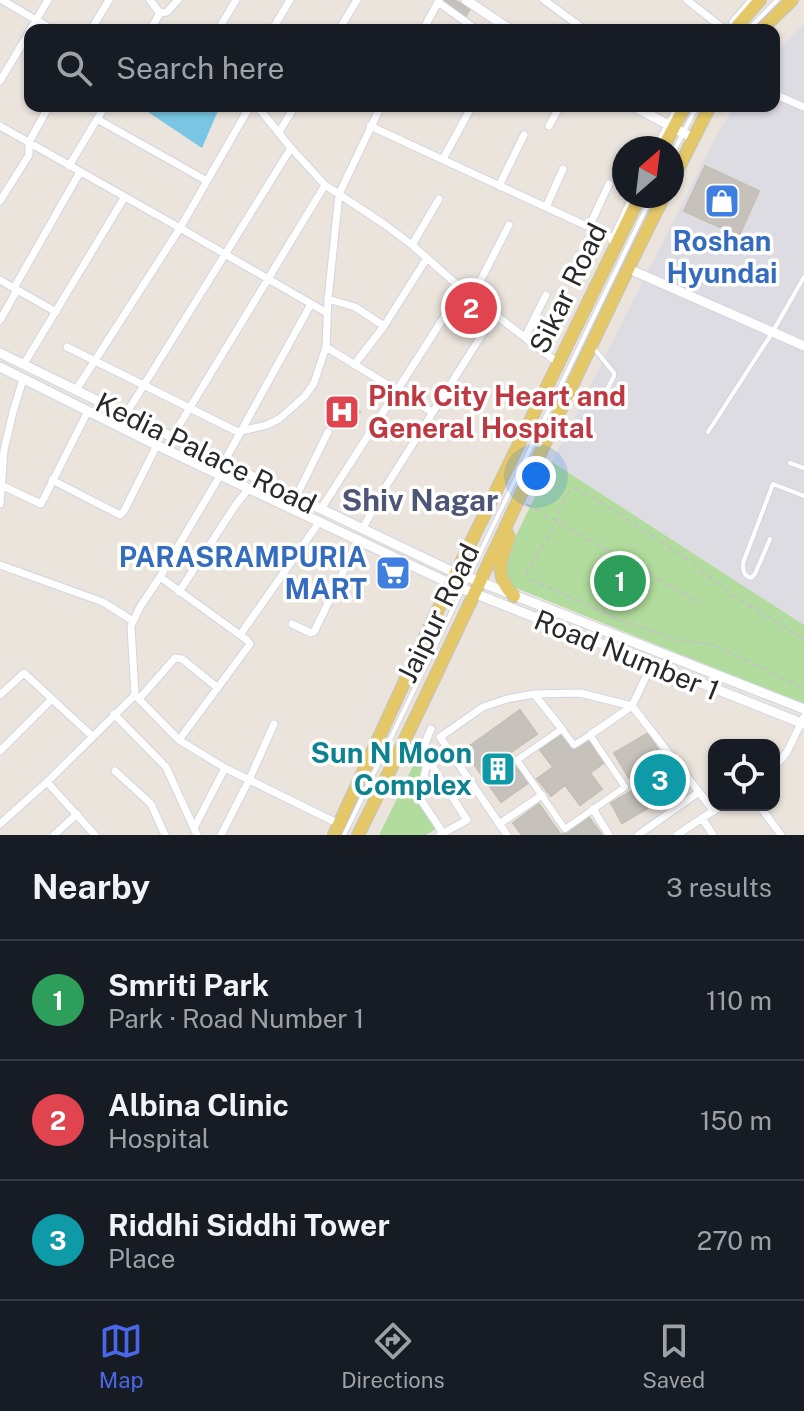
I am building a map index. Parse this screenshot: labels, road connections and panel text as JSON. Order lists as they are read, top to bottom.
{
  "streets": {
    "main road": ["Sikar Road", "Jaipur Road"],
    "street": ["Kedia Palace Road", "Road Number 1"]
  },
  "crossings": [
    ["Sikar Road", "Kedia Palace Road"],
    ["Sikar Road", "Jaipur Road"],
    ["Sikar Road", "Road Number 1"],
    ["Kedia Palace Road", "Jaipur Road"],
    ["Kedia Palace Road", "Road Number 1"],
    ["Jaipur Road", "Road Number 1"]
  ],
  "districts": ["Shiv Nagar"],
  "places": {
    "shop": ["Roshan Hyundai"],
    "hospital": ["Pink City Heart and General Hospital"],
    "supermarket": ["PARASRAMPURIA MART"],
    "building": ["Sun N Moon Complex"]
  },
  "north": "top right",
  "page": {
    "search": "Search here",
    "pins": ["2", "1", "3"],
    "heading": ["Nearby", "3 results"],
    "list": [
      {
        "mark": "1",
        "name": "Smriti Park",
        "note": "Park · Road Number 1",
        "value": "110 m"
      },
      {
        "mark": "2",
        "name": "Albina Clinic",
        "note": "Hospital",
        "value": "150 m"
      },
      {
        "mark": "3",
        "name": "Riddhi Siddhi Tower",
        "note": "Place",
        "value": "270 m"
      }
    ],
    "nav": ["Map", "Directions", "Saved"]
  }
}
